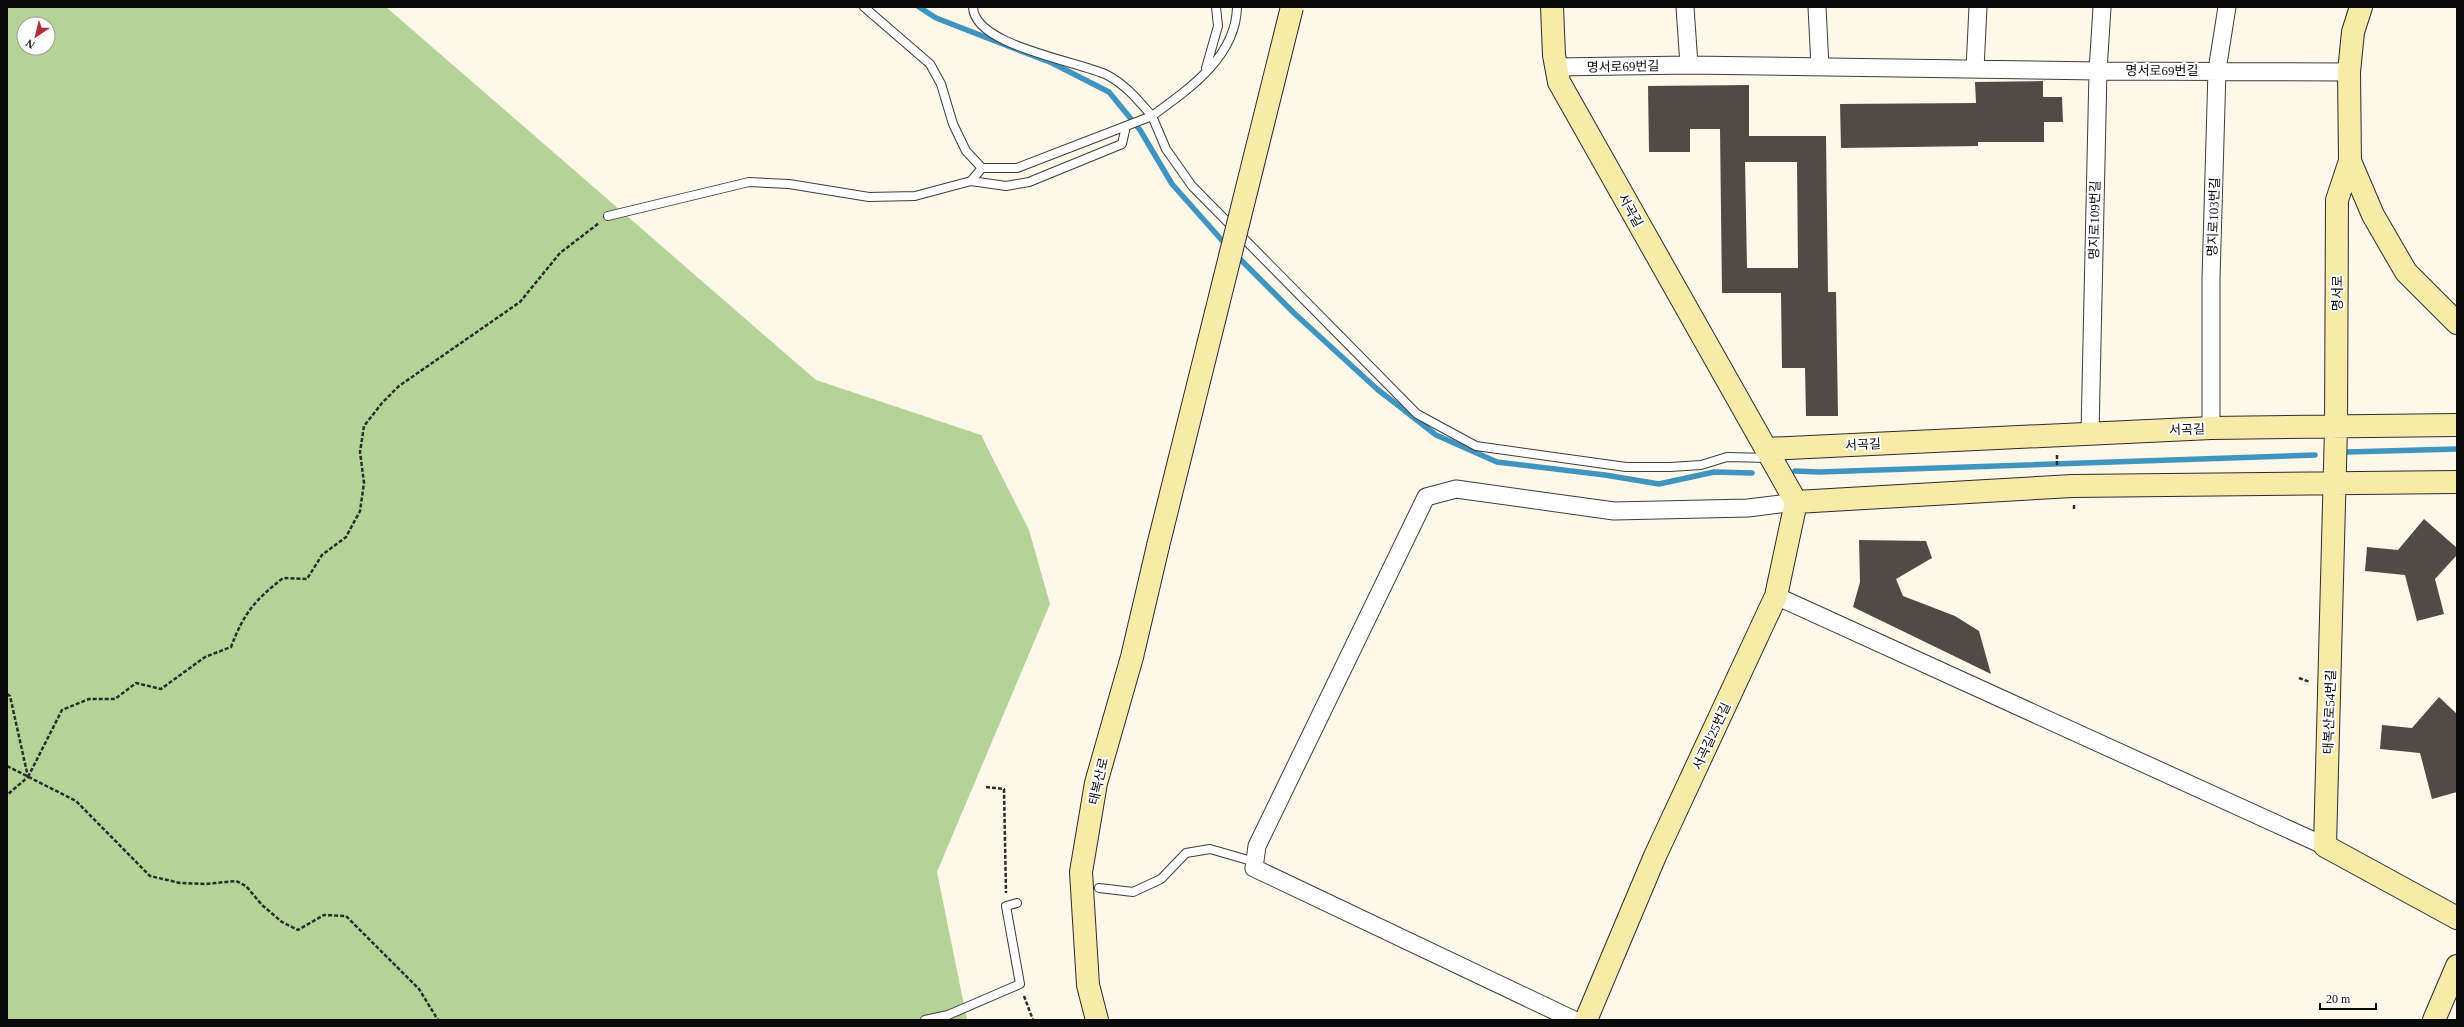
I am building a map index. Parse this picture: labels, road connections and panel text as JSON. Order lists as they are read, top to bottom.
{
  "streets": {
    "street": [
      "명서로69번길",
      "서곡길",
      "명지로103번길",
      "명지로109번길",
      "명서로",
      "태복산로54번길",
      "서곡길25번길",
      "태복산로"
    ]
  },
  "crossings": [
    ["명서로69번길", "서곡길"],
    ["명서로69번길", "명지로103번길"],
    ["명서로69번길", "명지로109번길"],
    ["명서로69번길", "명서로"],
    ["서곡길", "명지로103번길"],
    ["서곡길", "명지로109번길"],
    ["서곡길", "명서로"],
    ["서곡길", "태복산로54번길"],
    ["명서로", "태복산로54번길"]
  ],
  "scale_bar": "20 m",
  "north": "bottom left"
}
